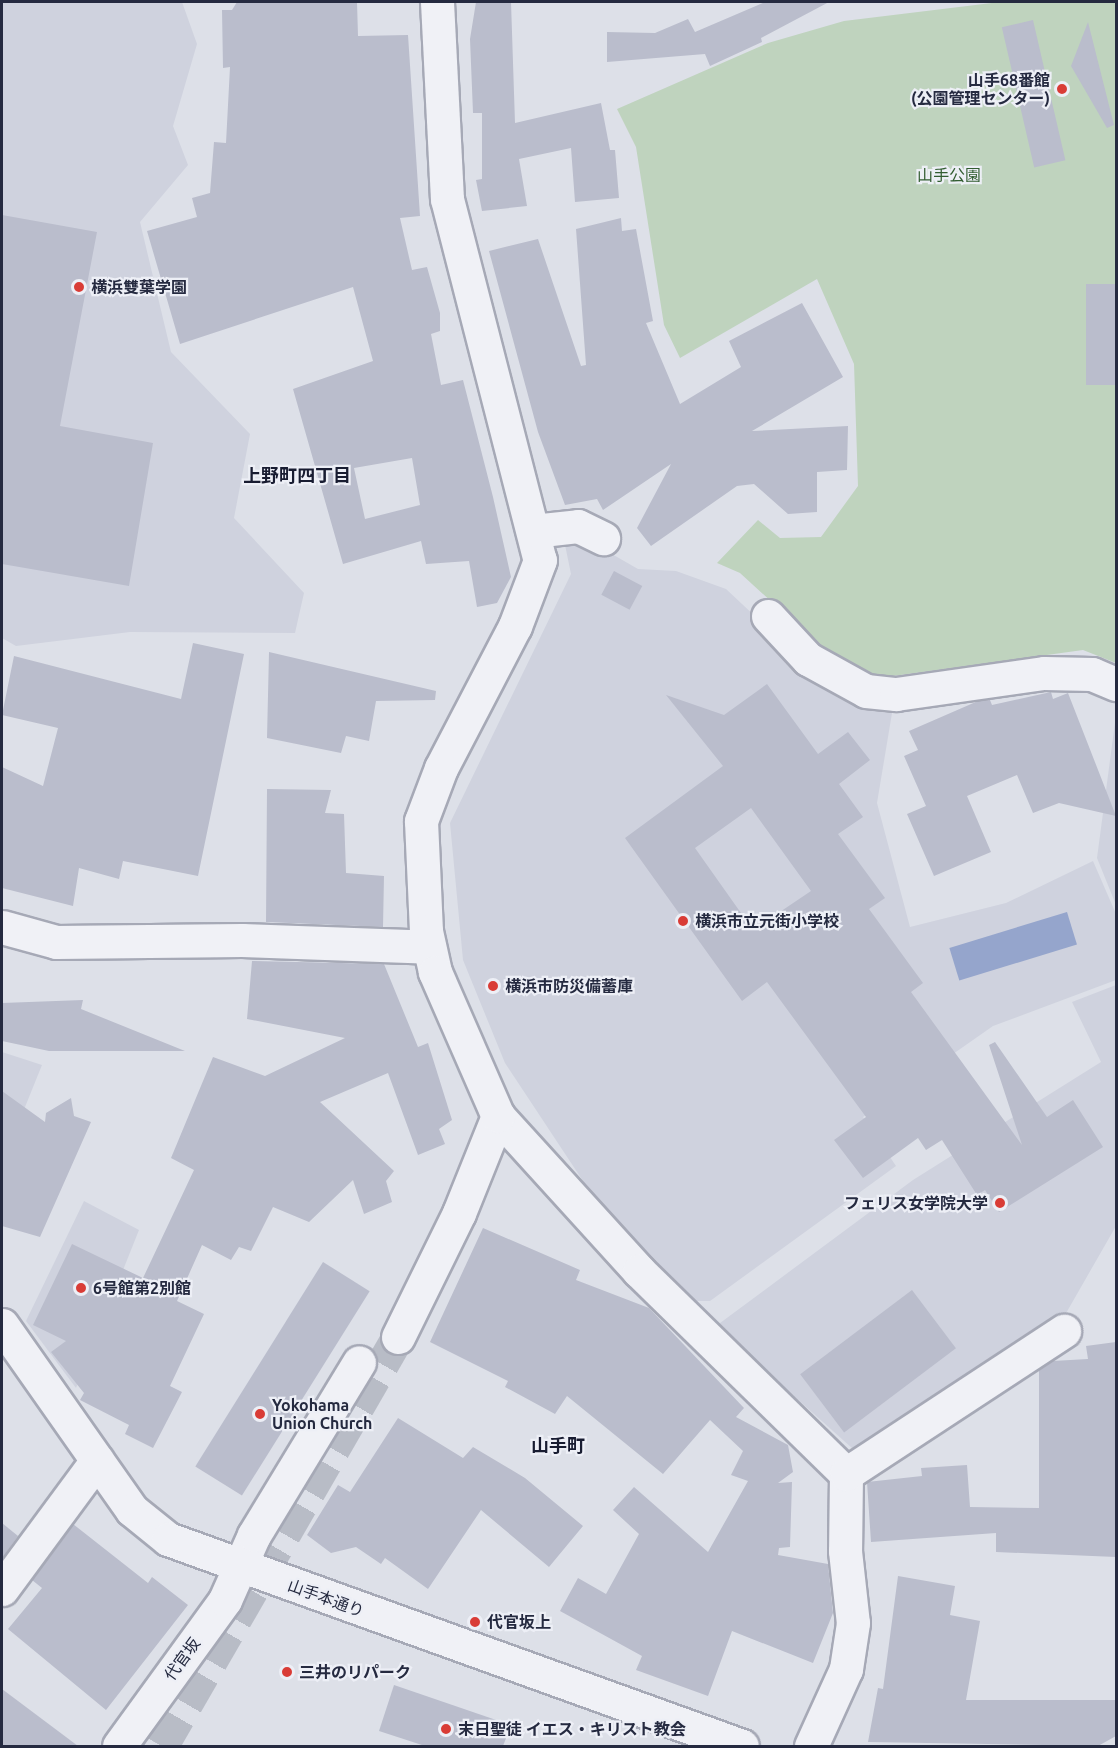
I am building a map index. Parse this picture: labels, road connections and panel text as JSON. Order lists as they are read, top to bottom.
{
  "streets": {
    "street": ["山手本通り", "代官坂"]
  },
  "crossings": [
    ["山手本通り", "代官坂"]
  ],
  "districts": ["上野町四丁目", "山手町"],
  "parks": ["山手公園"],
  "places": [
    "山手68番館 (公園管理センター)",
    "横浜雙葉学園",
    "横浜市立元街小学校",
    "横浜市防災備蓄庫",
    "フェリス女学院大学",
    "6号館第2別館",
    "Yokohama Union Church",
    "代官坂上",
    "三井のリパーク",
    "末日聖徒 イエス・キリスト教会"
  ]
}
